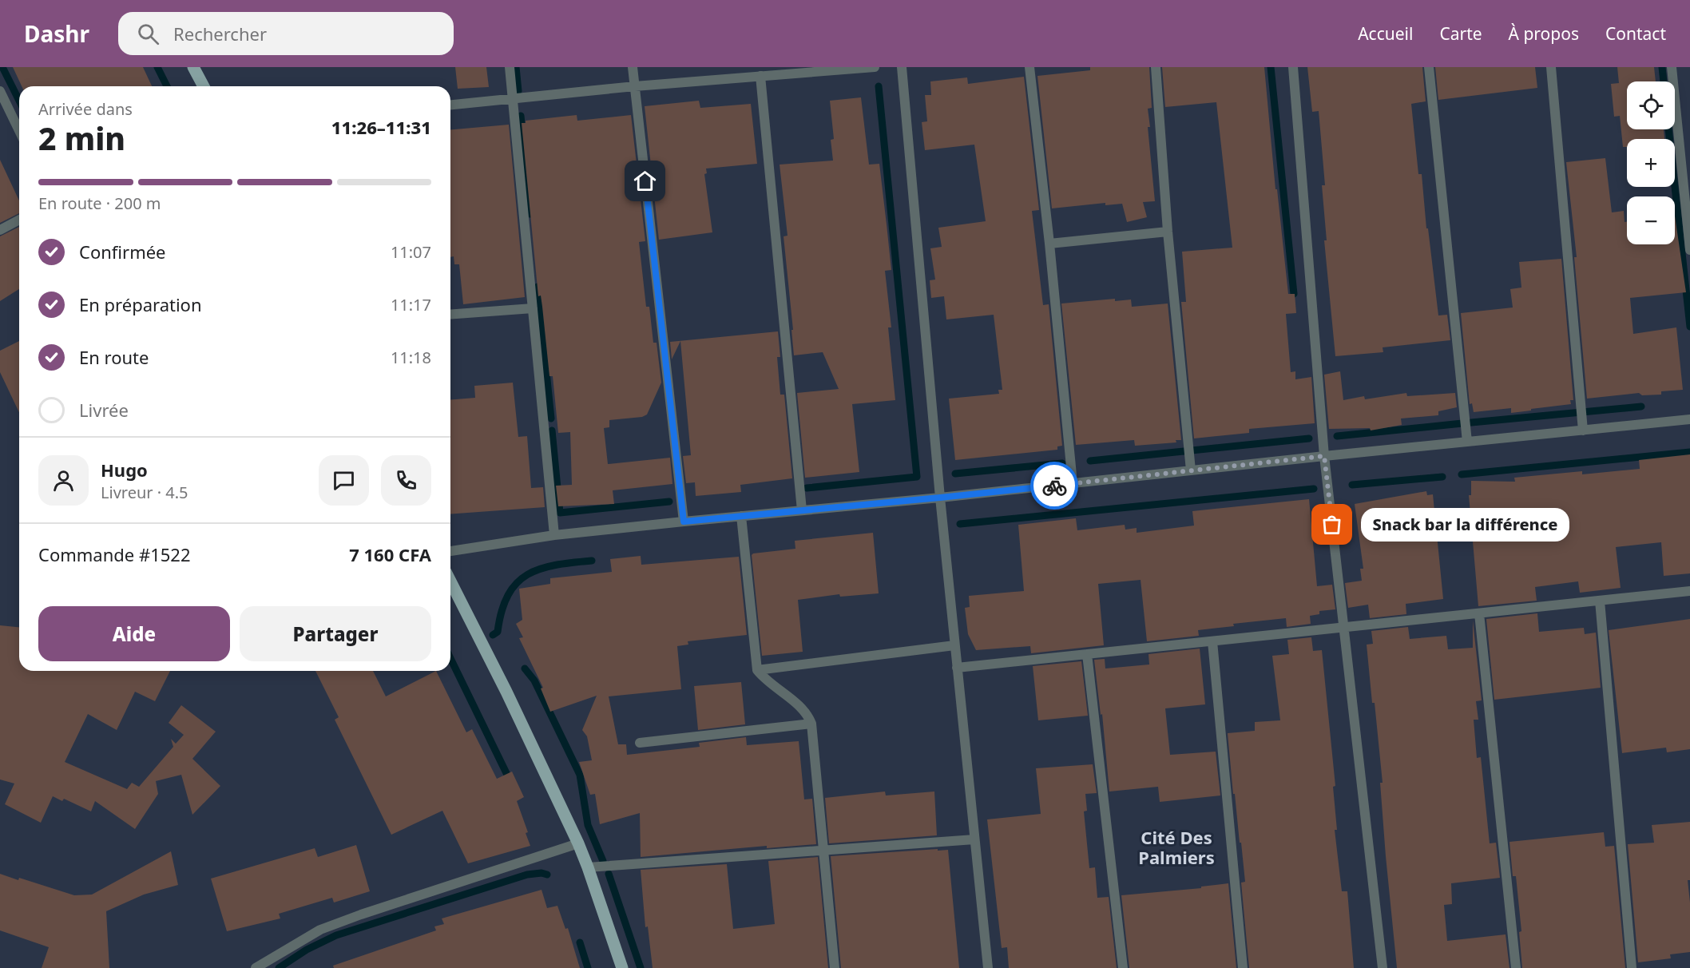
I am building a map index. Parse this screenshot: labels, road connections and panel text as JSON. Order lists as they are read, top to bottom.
{
  "districts": ["Cité Des Palmiers"],
  "places": ["Snack bar la différence"],
  "page": {
    "header": "Dashr",
    "search": "Rechercher",
    "nav": [
      "Accueil",
      "Carte",
      "À propos",
      "Contact"
    ],
    "map_buttons": ["+", "−"],
    "heading": ["2 min", "Arrivée dans", "11:26–11:31"],
    "panel": [
      "Hugo",
      "Livreur · 4.5",
      "Commande #1522",
      "7 160 CFA"
    ],
    "bar": "En route · 200 m",
    "list": [
      ["Confirmée", "11:07"],
      ["En préparation", "11:17"],
      ["En route", "11:18"],
      "Livrée"
    ],
    "bubble": "Snack bar la différence",
    "buttons": ["Aide", "Partager"]
  }
}
